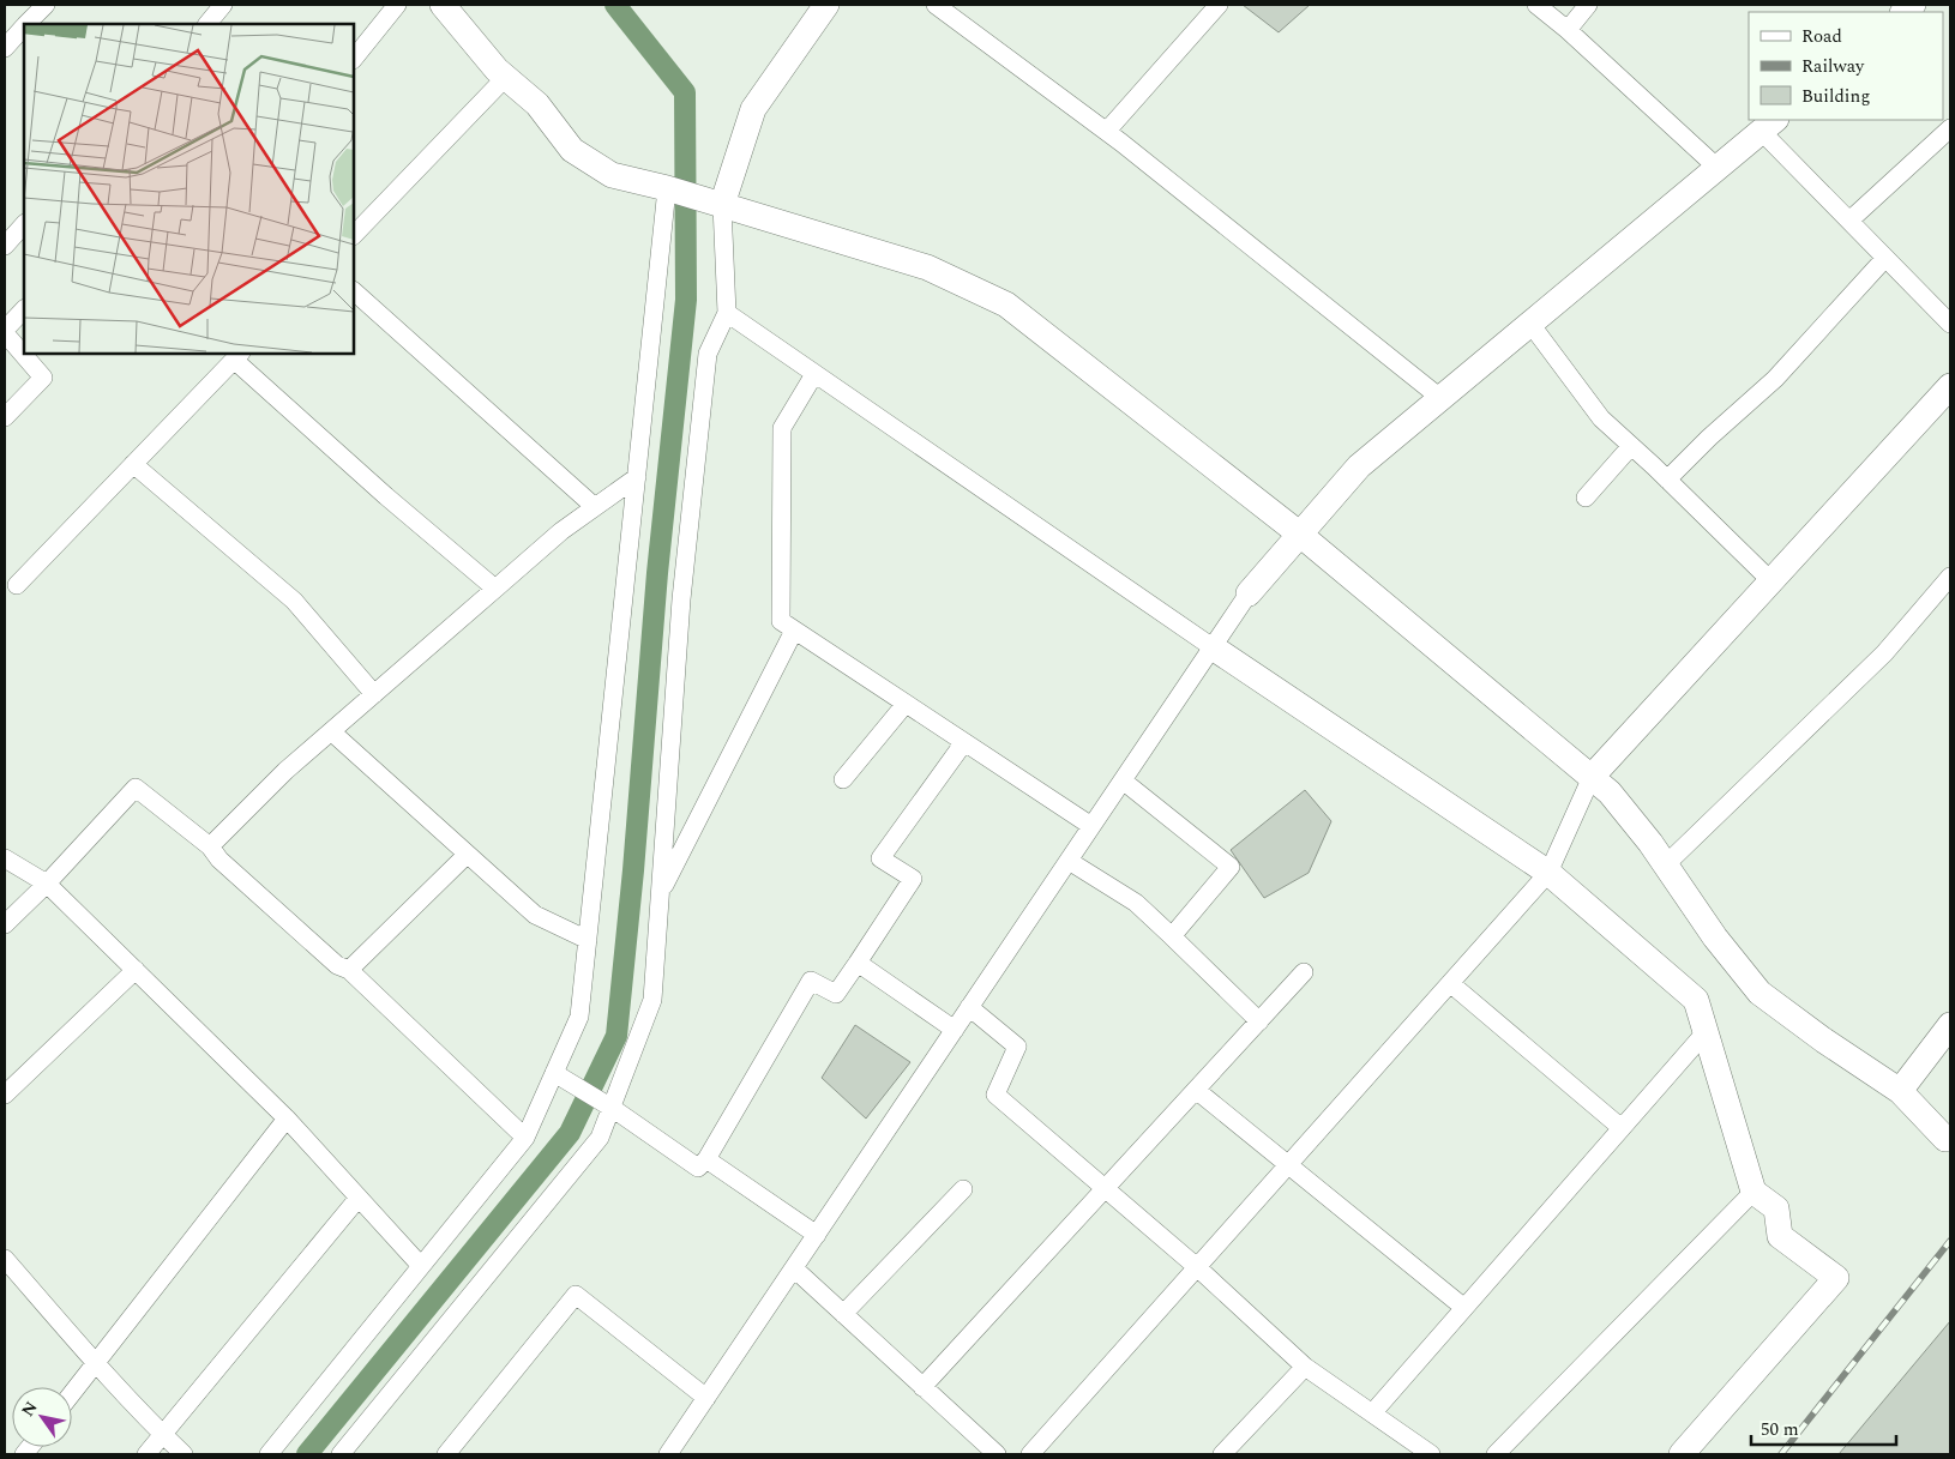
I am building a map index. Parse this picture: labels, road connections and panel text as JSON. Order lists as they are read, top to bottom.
{
  "legend": ["Road", "Railway", "Building"],
  "scale_bar": "50 m",
  "north": "top left"
}
